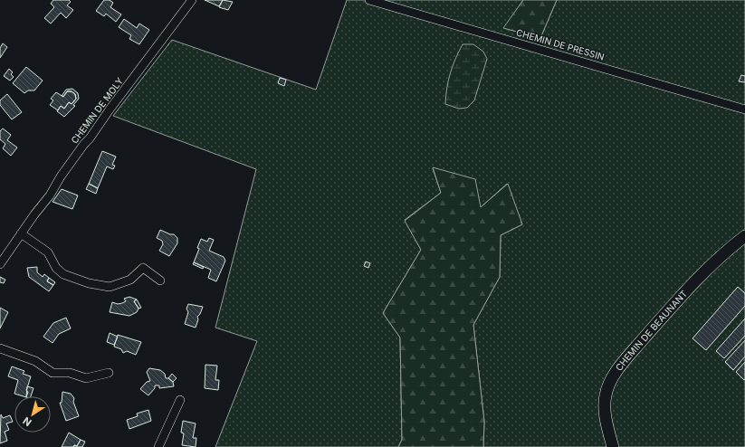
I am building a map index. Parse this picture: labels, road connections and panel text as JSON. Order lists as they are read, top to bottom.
{
  "streets": {
    "street": ["CHEMIN DE PRESSIN", "CHEMIN DE MOLY", "CHEMIN DE BEAUNANT"]
  },
  "north": "bottom left"
}
